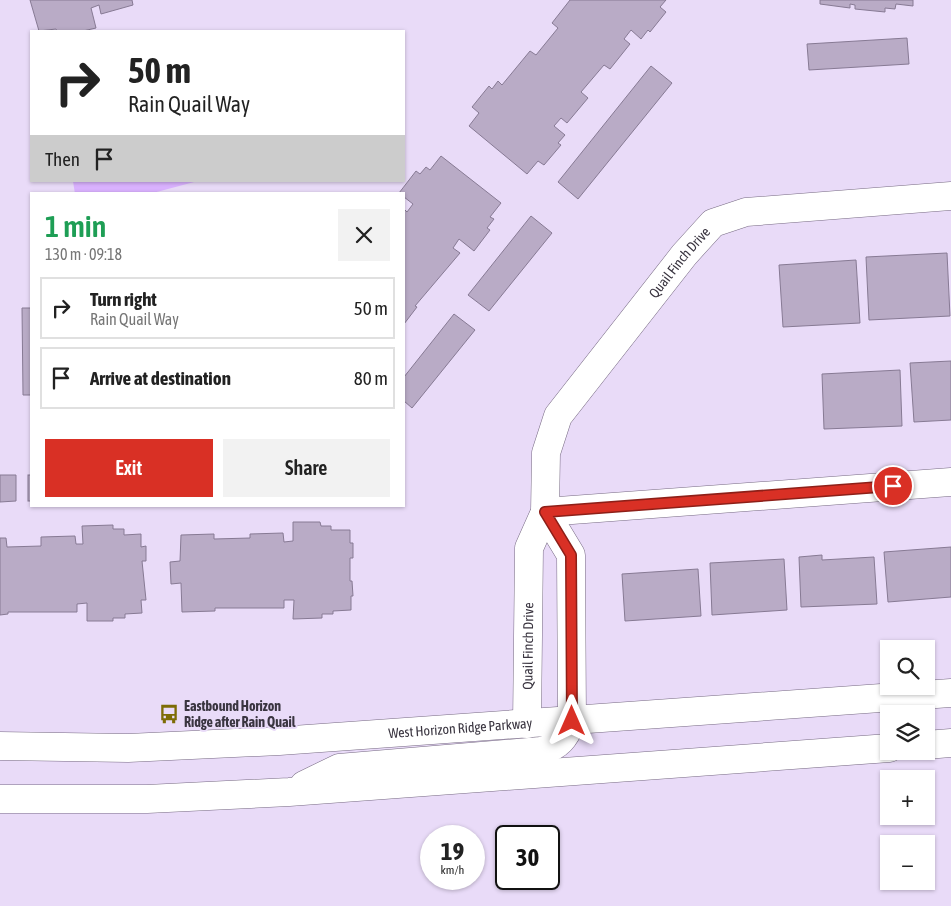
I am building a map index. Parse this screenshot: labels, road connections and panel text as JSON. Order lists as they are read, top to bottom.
{
  "streets": {
    "main road": ["Quail Finch Drive", "West Horizon Ridge Parkway"]
  },
  "crossings": [
    ["Quail Finch Drive", "West Horizon Ridge Parkway"]
  ],
  "places": {
    "bus stop": ["Eastbound Horizon Ridge after Rain Quail"]
  },
  "page": {
    "turn": ["50 m", "Rain Quail Way"],
    "then": "Then",
    "heading": ["1 min", "130 m · 09:18"],
    "list": [
      {
        "name": "Turn right",
        "note": "Rain Quail Way",
        "value": "50 m"
      },
      {
        "name": "Arrive at destination",
        "value": "80 m"
      }
    ],
    "buttons": ["Exit", "Share"],
    "map_buttons": ["+", "−"],
    "speed": "19 km/h",
    "limit": "30"
  }
}
